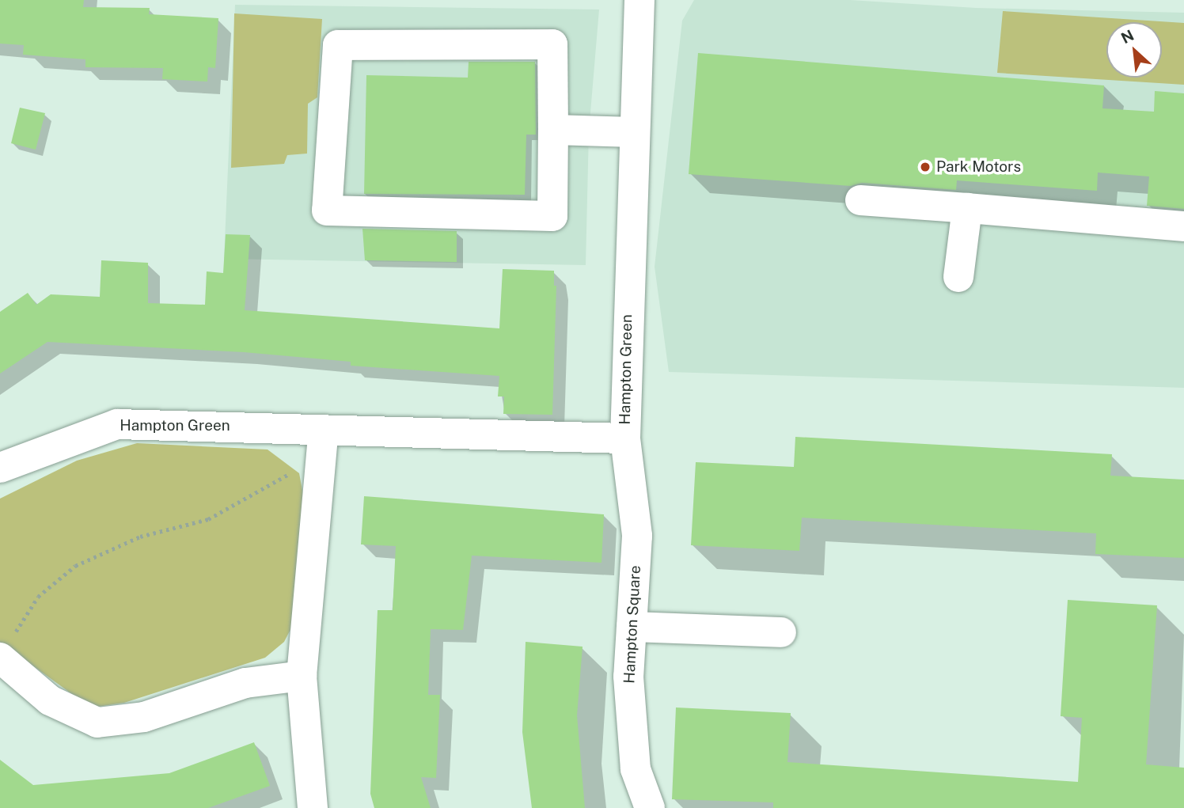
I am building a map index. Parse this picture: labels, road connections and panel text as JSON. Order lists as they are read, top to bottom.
{
  "streets": {
    "street": ["Hampton Green", "Hampton Square"]
  },
  "crossings": [
    ["Hampton Green", "Hampton Square"]
  ],
  "places": ["Park Motors"],
  "north": "top left"
}
